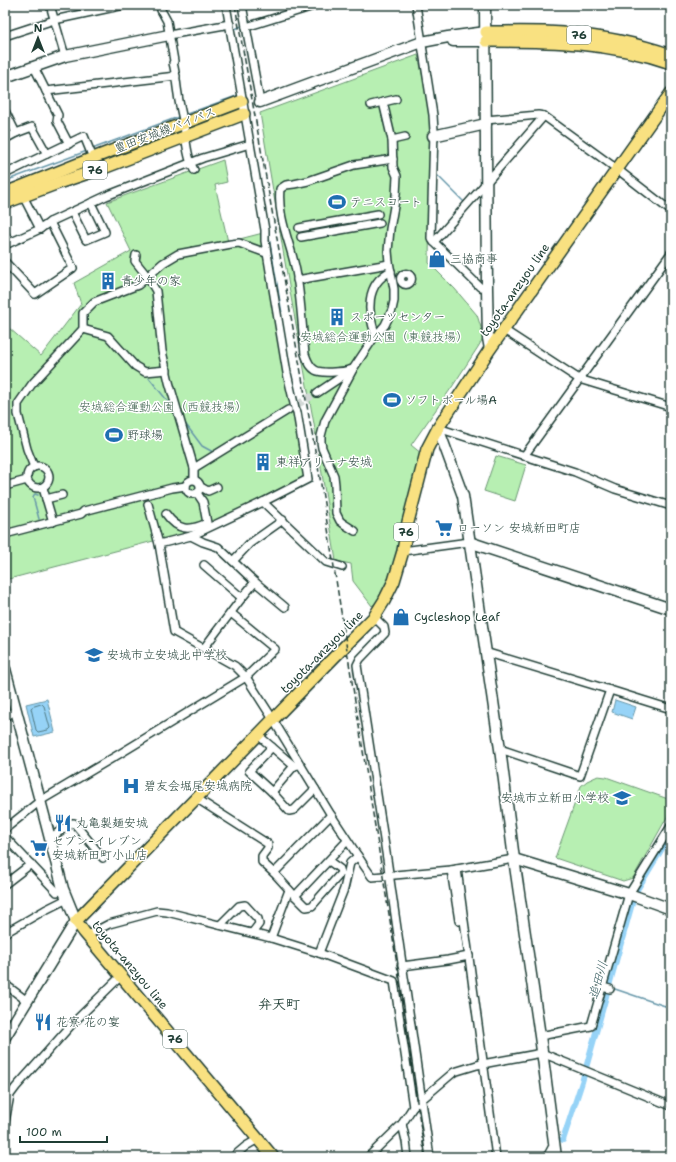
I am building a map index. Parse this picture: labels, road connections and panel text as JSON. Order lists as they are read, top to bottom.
{
  "streets": {
    "main road": ["76", "豊田安城線バイパス", "toyota-anzyou line"]
  },
  "districts": ["弁天町"],
  "water": ["追田川"],
  "parks": ["安城総合運動公園（東競技場）", "安城総合運動公園（西競技場）"],
  "places": {
    "sports": ["テニスコート", "ソフトボール場A", "野球場"],
    "shop": ["三協商事", "Cycleshop Leaf"],
    "building": ["青少年の家", "スポーツセンター", "東祥アリーナ安城"],
    "supermarket": ["ローソン 安城新田町店", "セブン-イレブン 安城新田町小山店"],
    "school or university": ["安城市立安城北中学校", "安城市立新田小学校"],
    "hospital": ["碧友会堀尾安城病院"],
    "restaurant": ["丸亀製麺安城", "花寮 花の宴"]
  },
  "scale_bar": "100 m",
  "north": "top"
}
